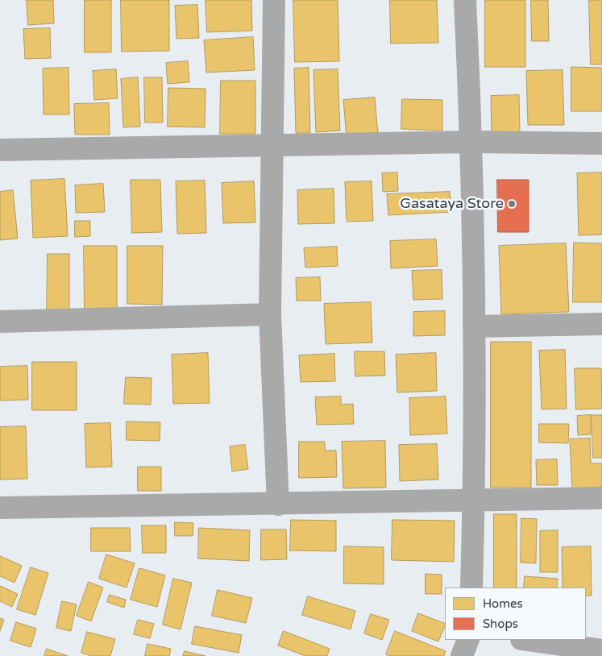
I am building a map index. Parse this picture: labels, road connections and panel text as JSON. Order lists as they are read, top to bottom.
{
  "places": ["Gasataya Store"],
  "legend": ["Homes", "Shops"]
}
